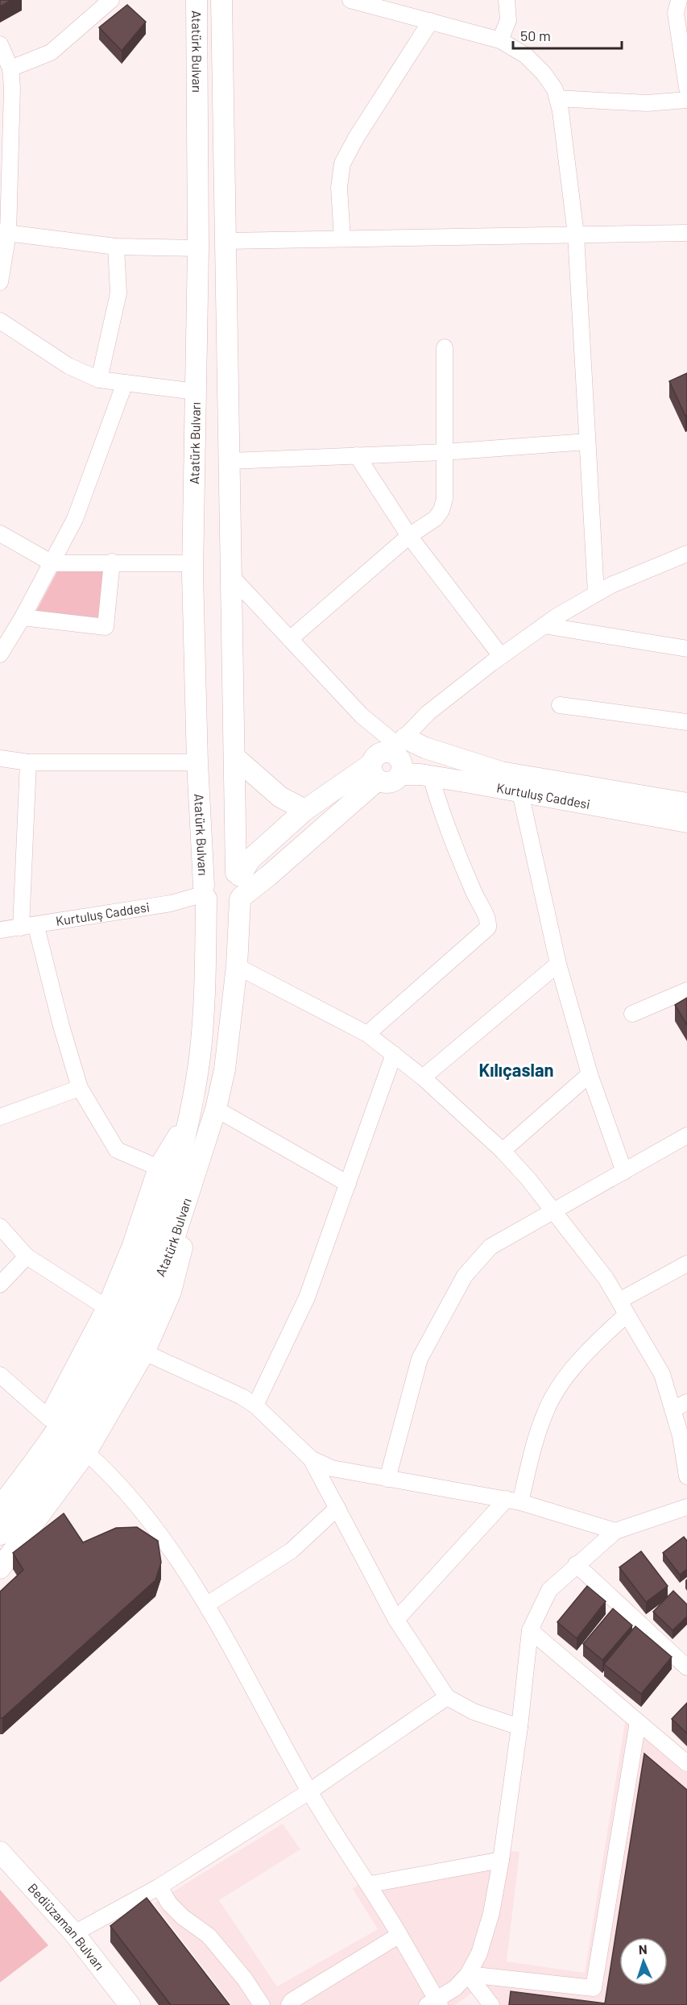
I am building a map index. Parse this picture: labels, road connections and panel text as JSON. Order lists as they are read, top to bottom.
{
  "streets": {
    "main road": ["Atatürk Bulvarı", "Kurtuluş Caddesi", "Bediüzaman Bulvarı"]
  },
  "crossings": [
    ["Atatürk Bulvarı", "Kurtuluş Caddesi"]
  ],
  "districts": ["Kılıçaslan"],
  "scale_bar": "50 m",
  "north": "top"
}
